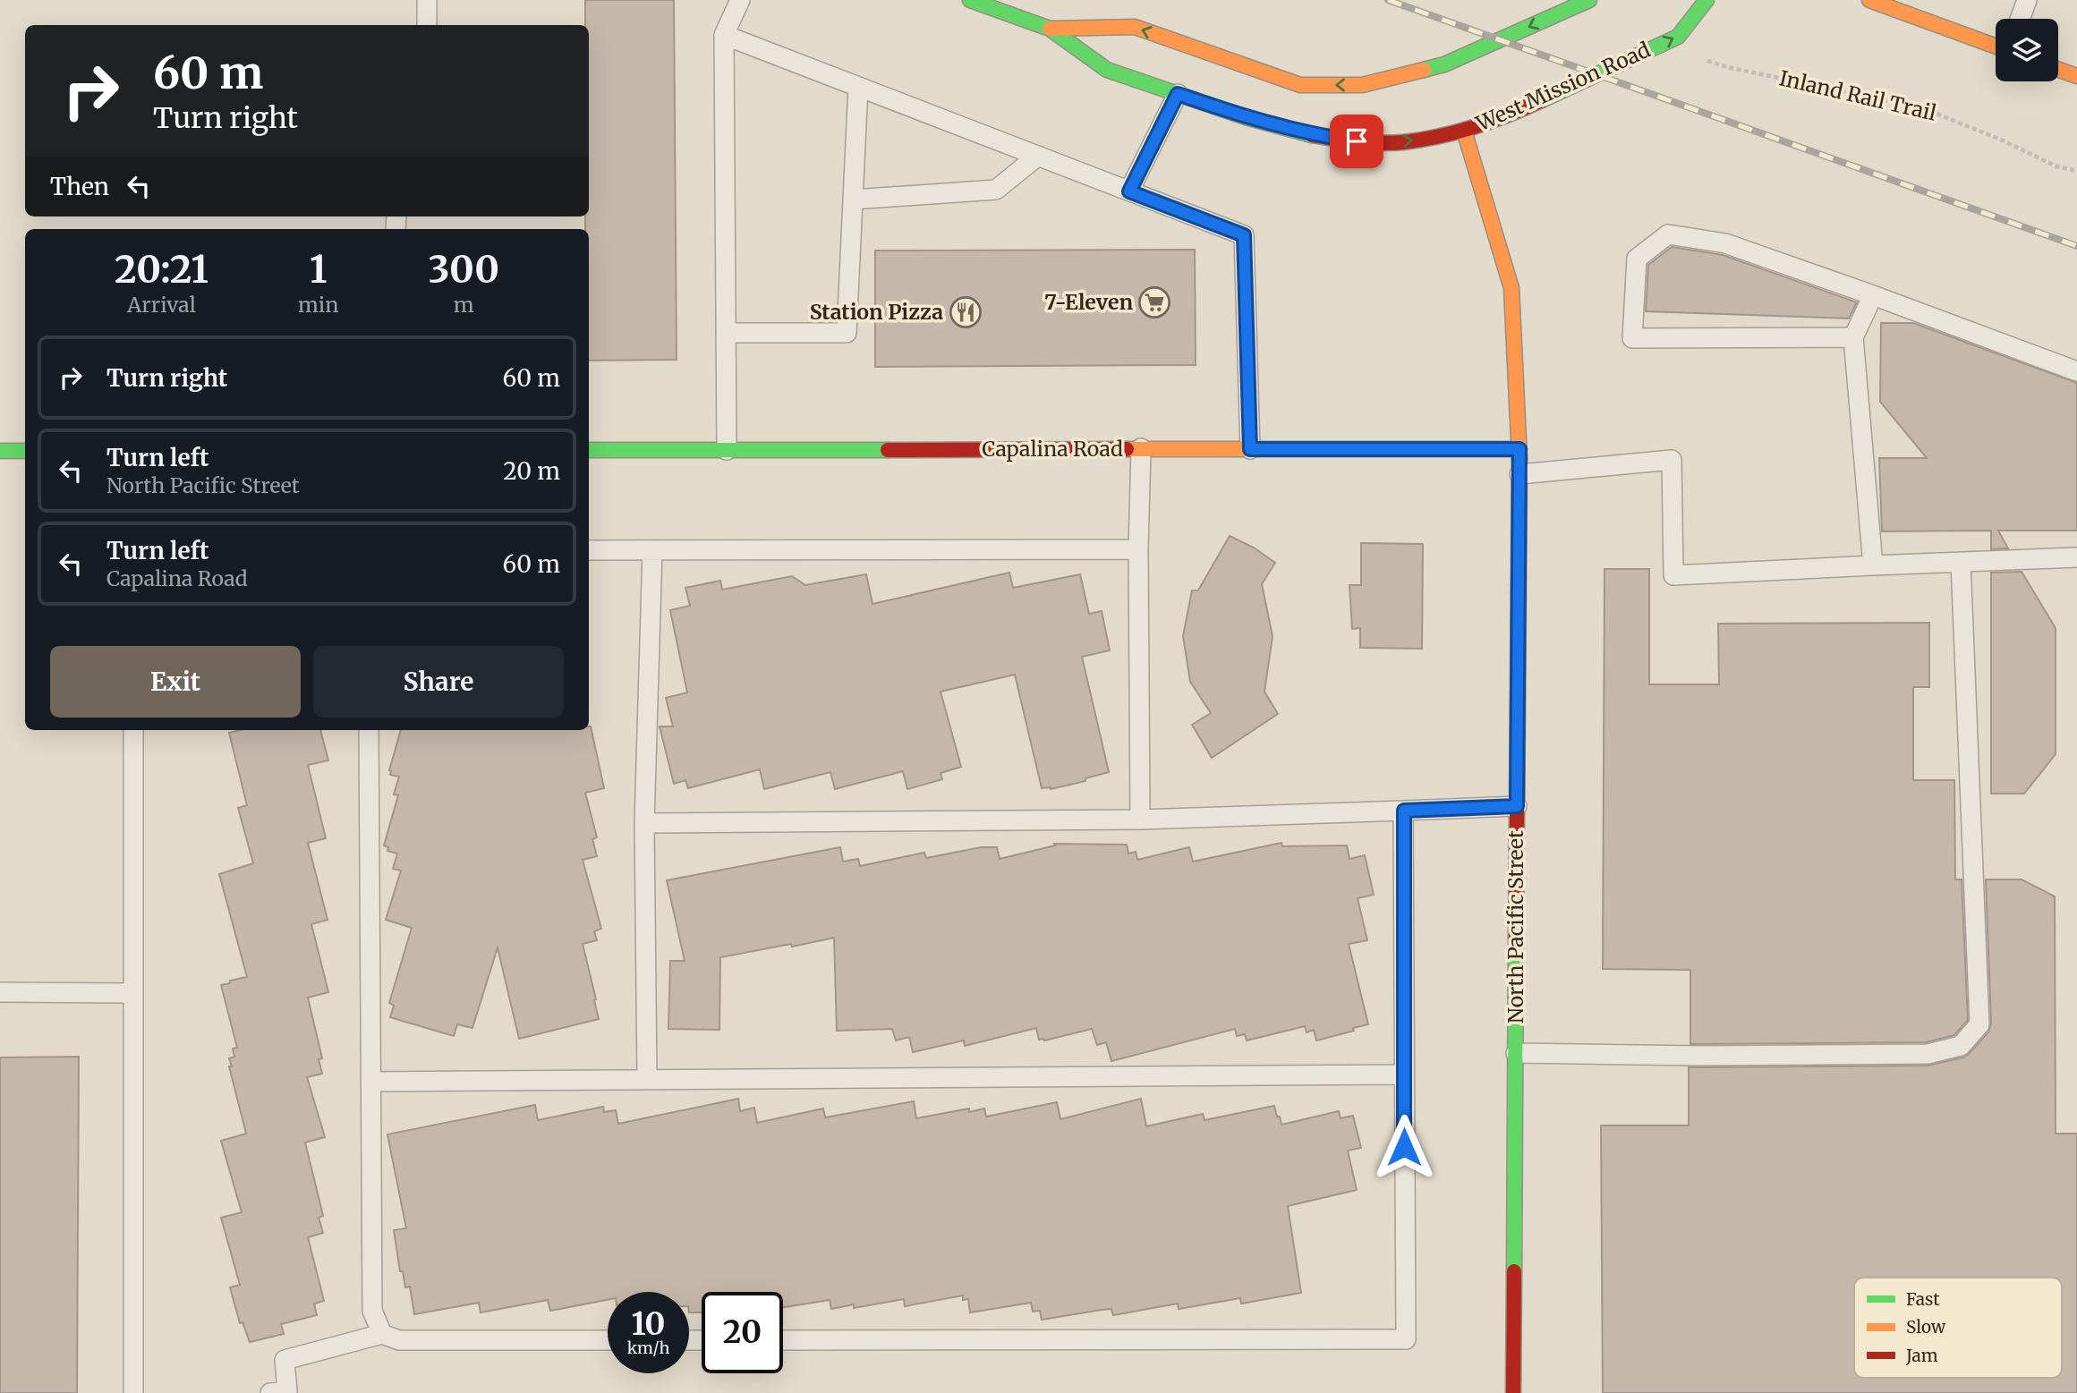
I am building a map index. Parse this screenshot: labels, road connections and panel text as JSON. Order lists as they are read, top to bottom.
{
  "streets": {
    "street": ["West Mission Road", "Capalina Road", "North Pacific Street"],
    "path": ["Inland Rail Trail"]
  },
  "crossings": [
    ["West Mission Road", "North Pacific Street"],
    ["Capalina Road", "North Pacific Street"]
  ],
  "places": {
    "supermarket": ["7-Eleven"],
    "restaurant": ["Station Pizza"]
  },
  "legend": ["Fast", "Slow", "Jam"],
  "page": {
    "turn": ["60 m", "Turn right"],
    "then": "Then",
    "eta": [
      "20:21",
      "Arrival",
      "1",
      "min",
      "300",
      "m"
    ],
    "list": [
      {
        "name": "Turn right",
        "value": "60 m"
      },
      {
        "name": "Turn left",
        "note": "North Pacific Street",
        "value": "20 m"
      },
      {
        "name": "Turn left",
        "note": "Capalina Road",
        "value": "60 m"
      }
    ],
    "buttons": ["Exit", "Share"],
    "speed": "10 km/h",
    "limit": "20"
  }
}
